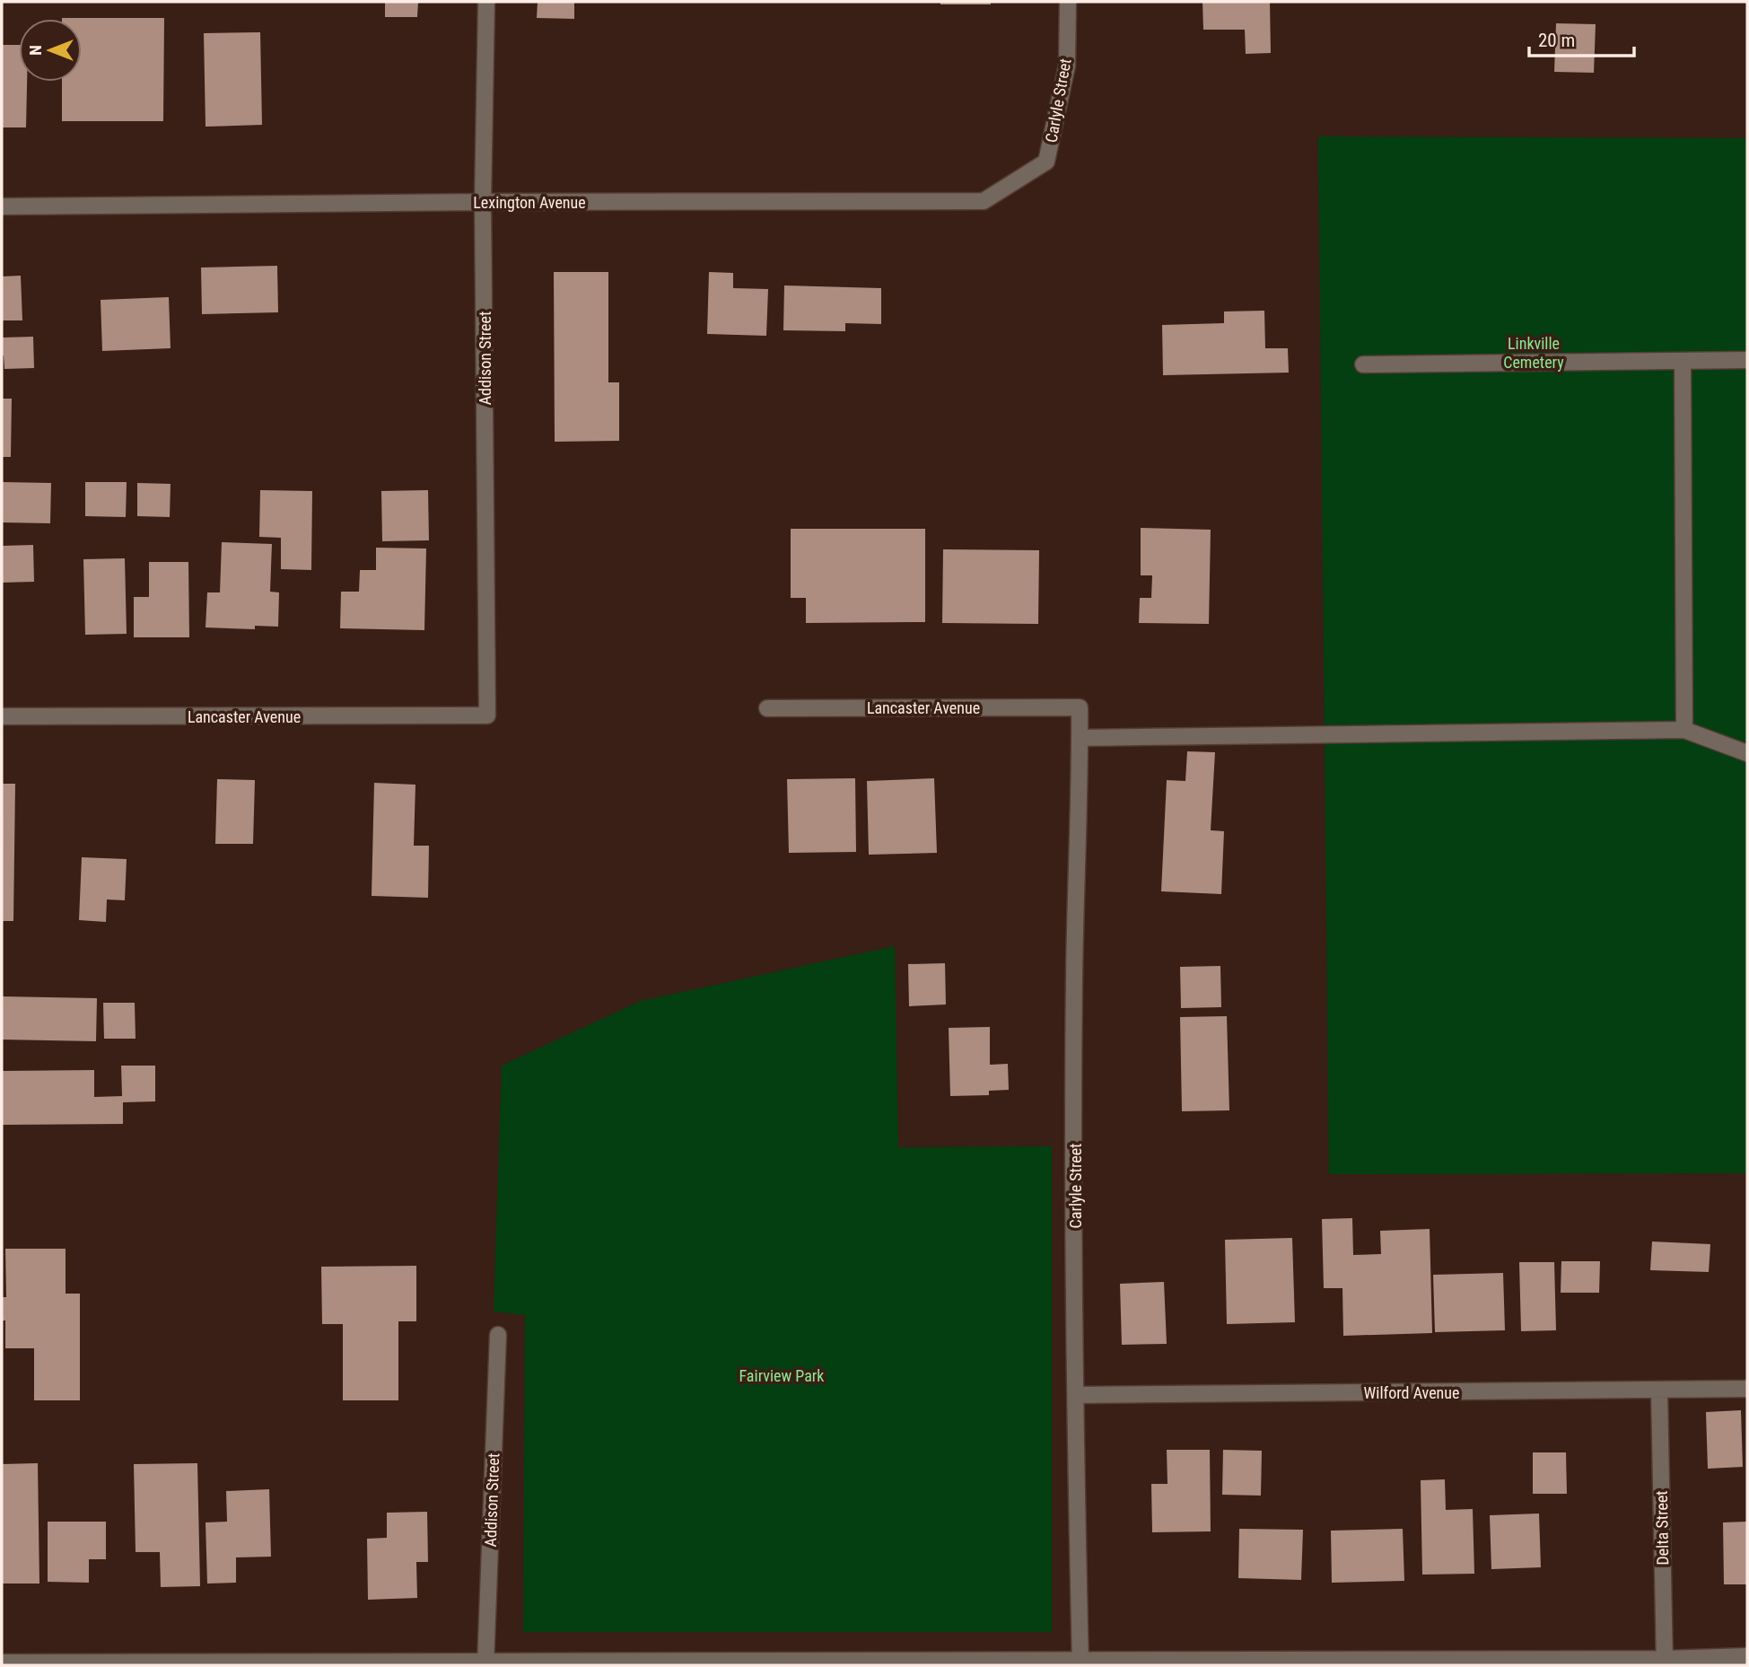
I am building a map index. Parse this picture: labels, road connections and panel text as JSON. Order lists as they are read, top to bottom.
{
  "streets": {
    "street": [
      "Carlyle Street",
      "Lexington Avenue",
      "Addison Street",
      "Lancaster Avenue",
      "Wilford Avenue",
      "Delta Street"
    ]
  },
  "crossings": [
    ["Carlyle Street", "Lexington Avenue"],
    ["Carlyle Street", "Lancaster Avenue"],
    ["Carlyle Street", "Wilford Avenue"],
    ["Lexington Avenue", "Addison Street"],
    ["Addison Street", "Lancaster Avenue"],
    ["Wilford Avenue", "Delta Street"]
  ],
  "parks": ["Linkville Cemetery", "Fairview Park"],
  "scale_bar": "20 m",
  "north": "left"
}
